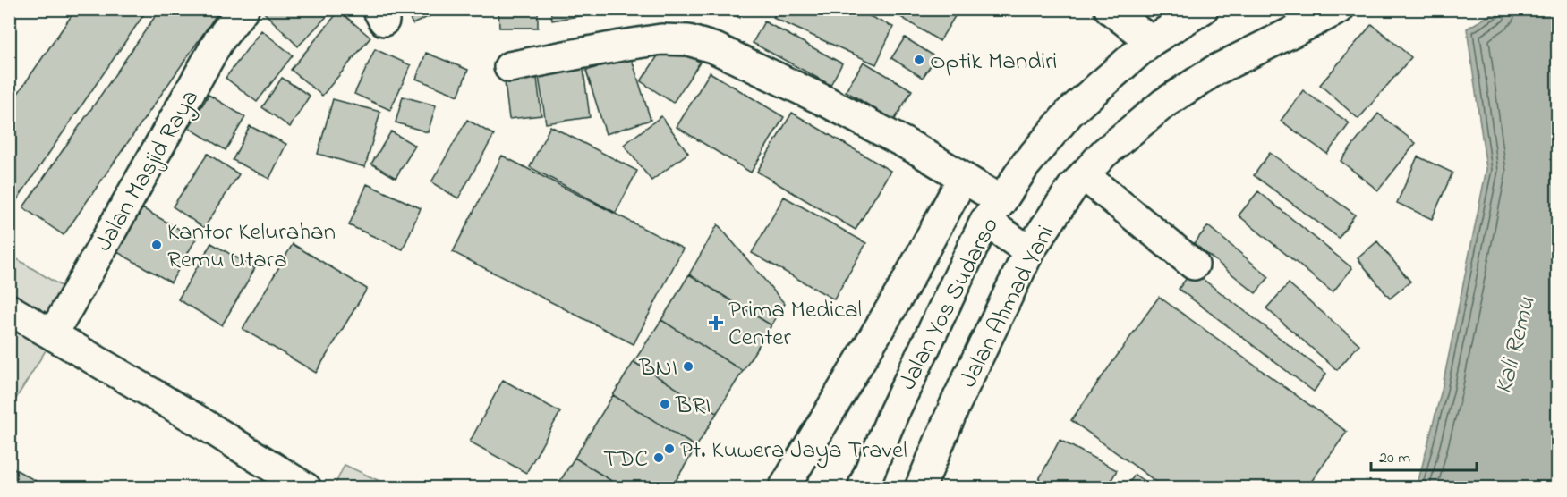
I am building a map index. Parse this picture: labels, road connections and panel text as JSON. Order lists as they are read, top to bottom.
{
  "streets": {
    "main road": ["Jalan Masjid Raya", "Jalan Yos Sudarso", "Jalan Ahmad Yani"]
  },
  "water": ["Kali Remu"],
  "places": {
    "other": [
      "Optik Mandiri",
      "Kantor Kelurahan Remu Utara",
      "BNI",
      "BRI",
      "Pt. Kuwera Jaya Travel",
      "TDC"
    ],
    "health": ["Prima Medical Center"]
  },
  "scale_bar": "20 m"
}
